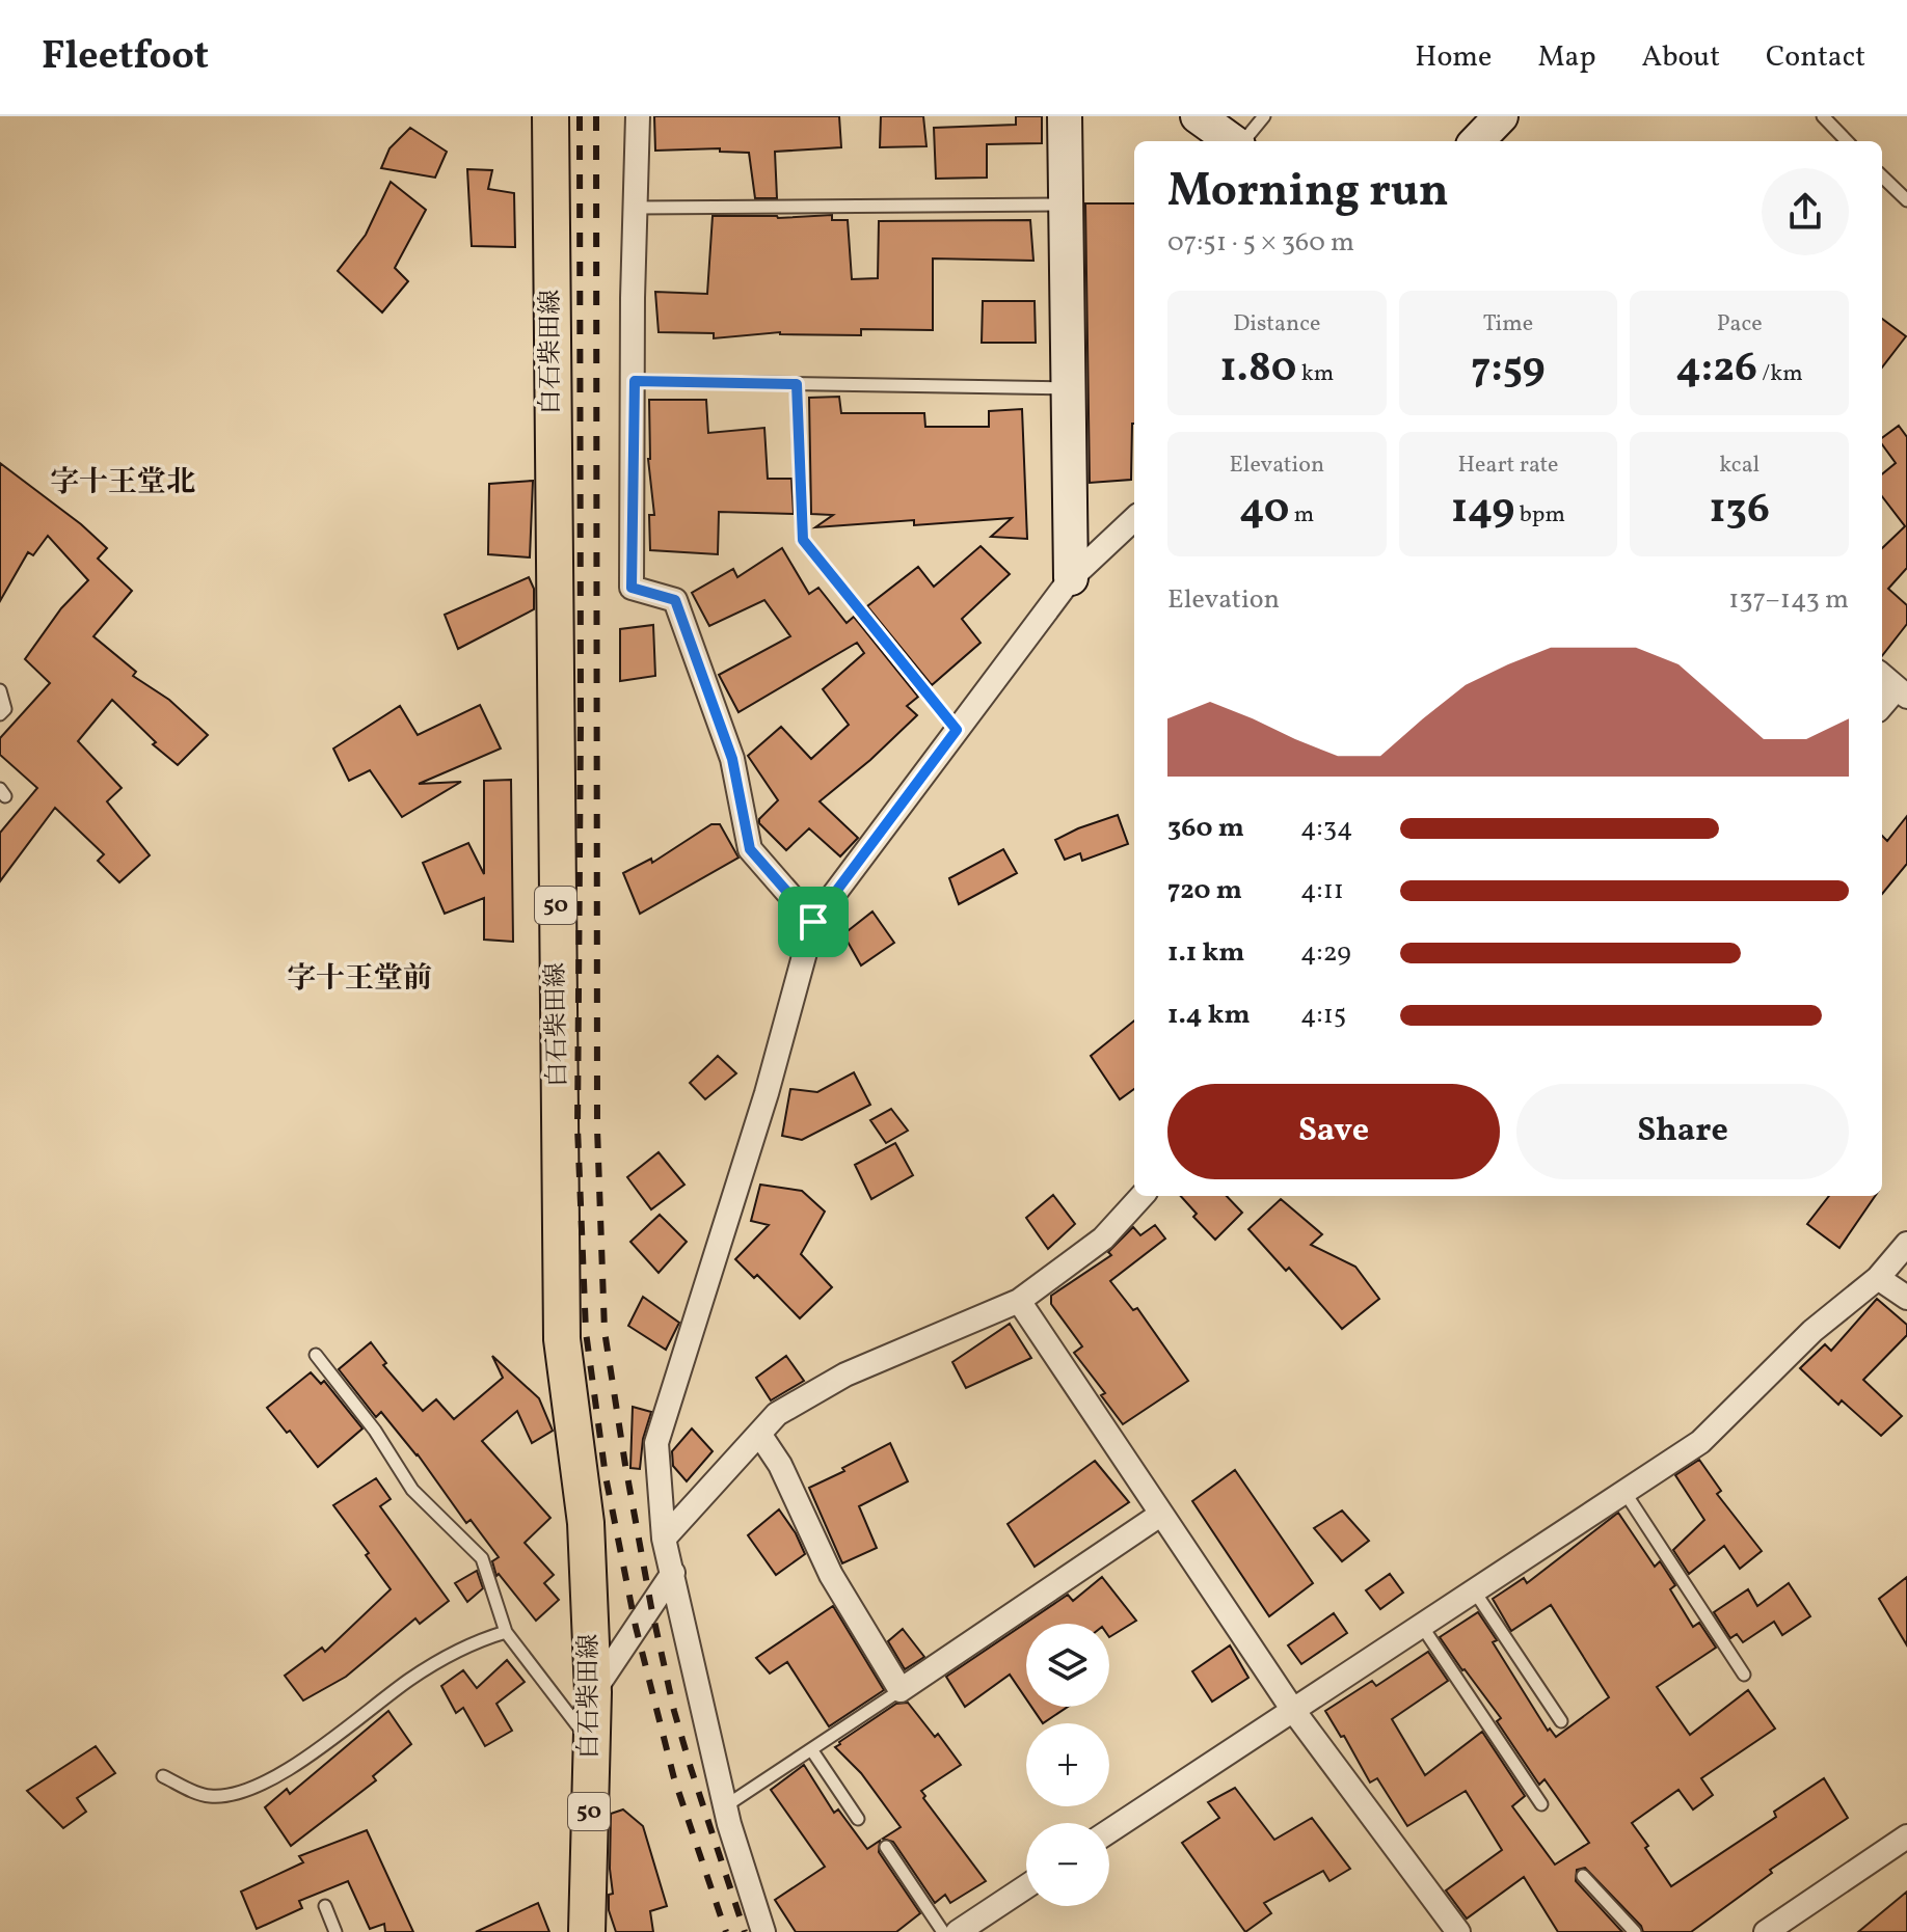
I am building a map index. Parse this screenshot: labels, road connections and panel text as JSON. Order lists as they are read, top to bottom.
{
  "streets": {
    "main road": ["白石柴田線", "50"]
  },
  "districts": ["字十王堂北", "字十王堂前"],
  "page": {
    "header": "Fleetfoot",
    "nav": [
      "Home",
      "Map",
      "About",
      "Contact"
    ],
    "heading": ["Morning run", "07:51 · 5 × 360 m"],
    "stats": [
      ["Distance", "1.80 km"],
      ["Time", "7:59"],
      ["Pace", "4:26 /km"],
      ["Elevation", "40 m"],
      ["Heart rate", "149 bpm"],
      ["kcal", "136"]
    ],
    "chart": ["Elevation", "137–143 m"],
    "list": [
      {
        "name": "360 m",
        "note": "4:34"
      },
      {
        "name": "720 m",
        "note": "4:11"
      },
      {
        "name": "1.1 km",
        "note": "4:29"
      },
      {
        "name": "1.4 km",
        "note": "4:15"
      }
    ],
    "buttons": ["Save", "Share"],
    "map_buttons": ["+", "−"]
  }
}
